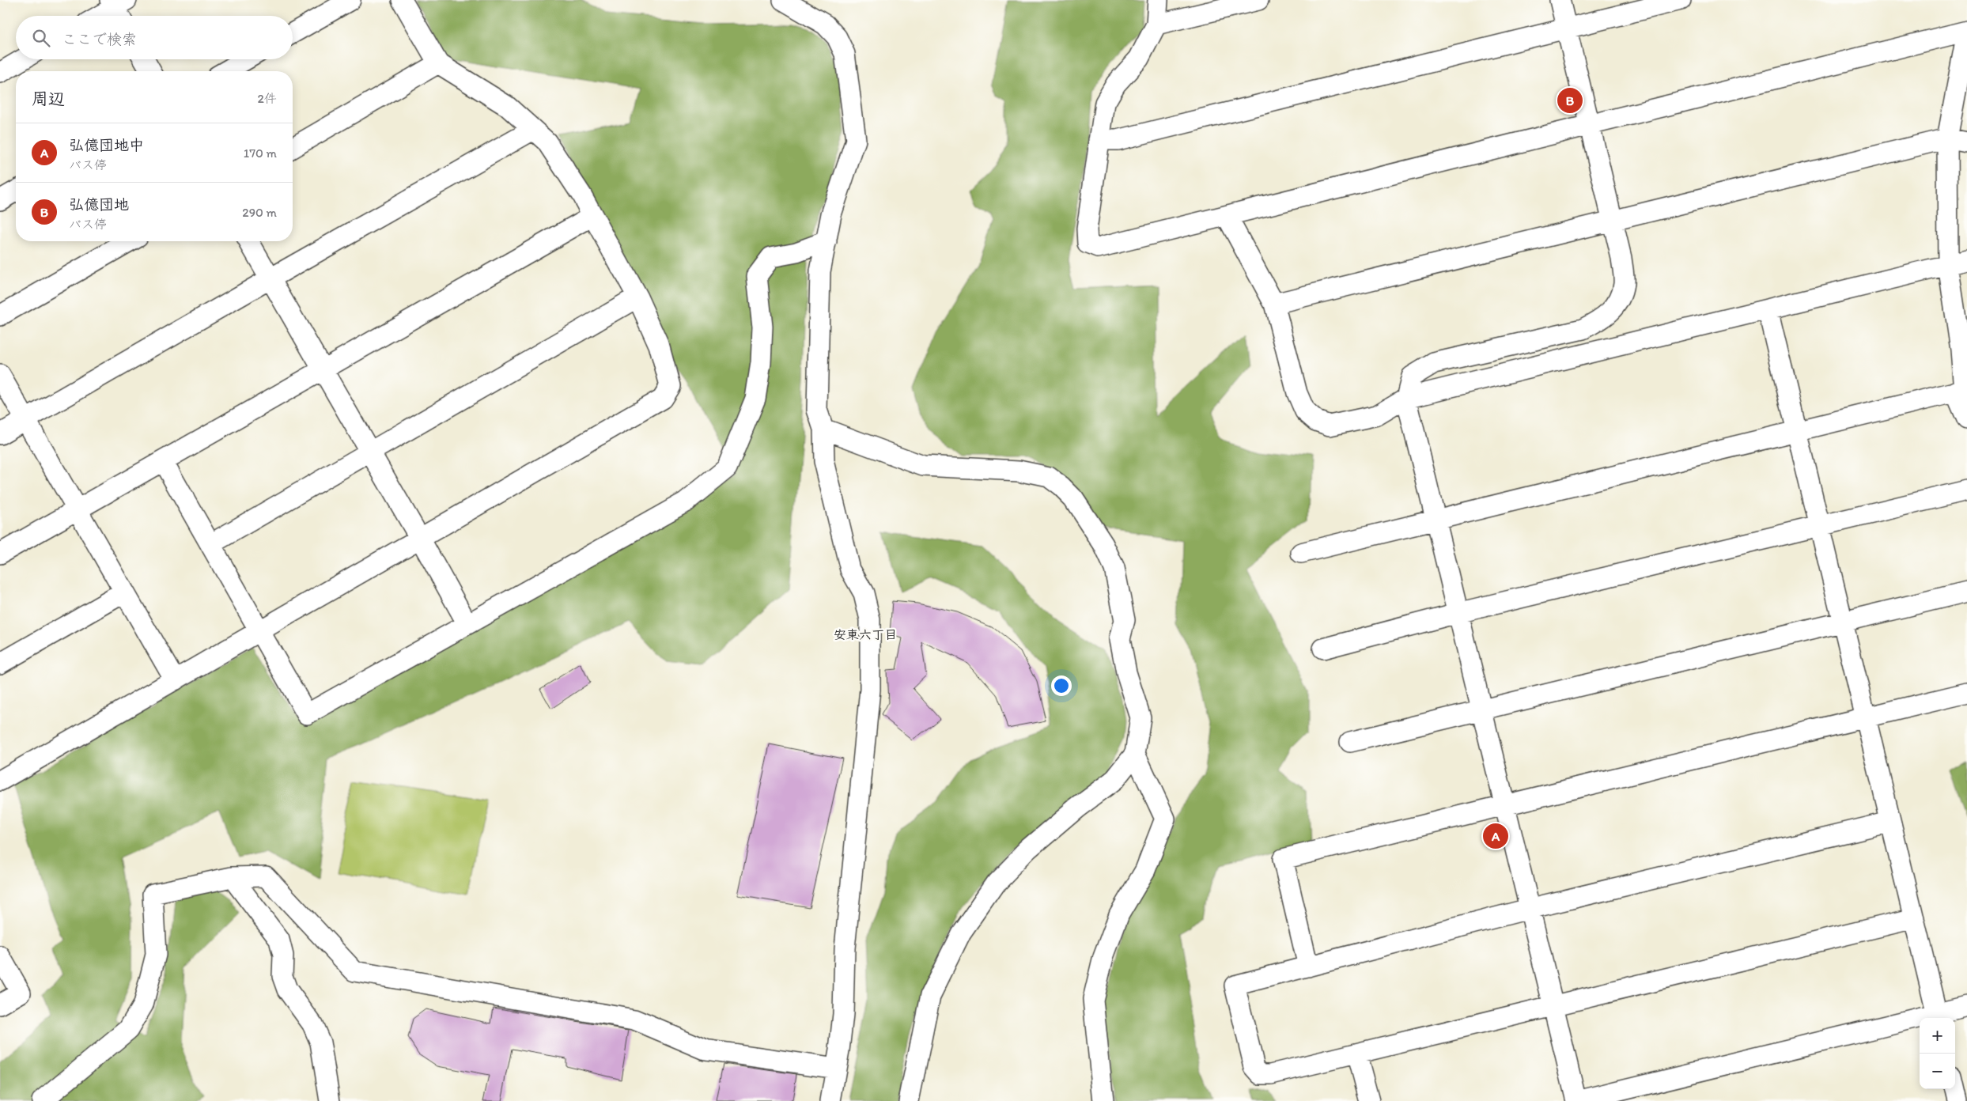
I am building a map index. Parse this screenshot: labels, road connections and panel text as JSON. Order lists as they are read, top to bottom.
{
  "districts": ["安東六丁目"],
  "page": {
    "search": "ここで検索",
    "heading": ["周辺", "2件"],
    "pins": ["B", "A"],
    "list": [
      {
        "mark": "A",
        "name": "弘億団地中",
        "note": "バス停",
        "value": "170 m"
      },
      {
        "mark": "B",
        "name": "弘億団地",
        "note": "バス停",
        "value": "290 m"
      }
    ],
    "map_buttons": ["+", "−"]
  }
}
